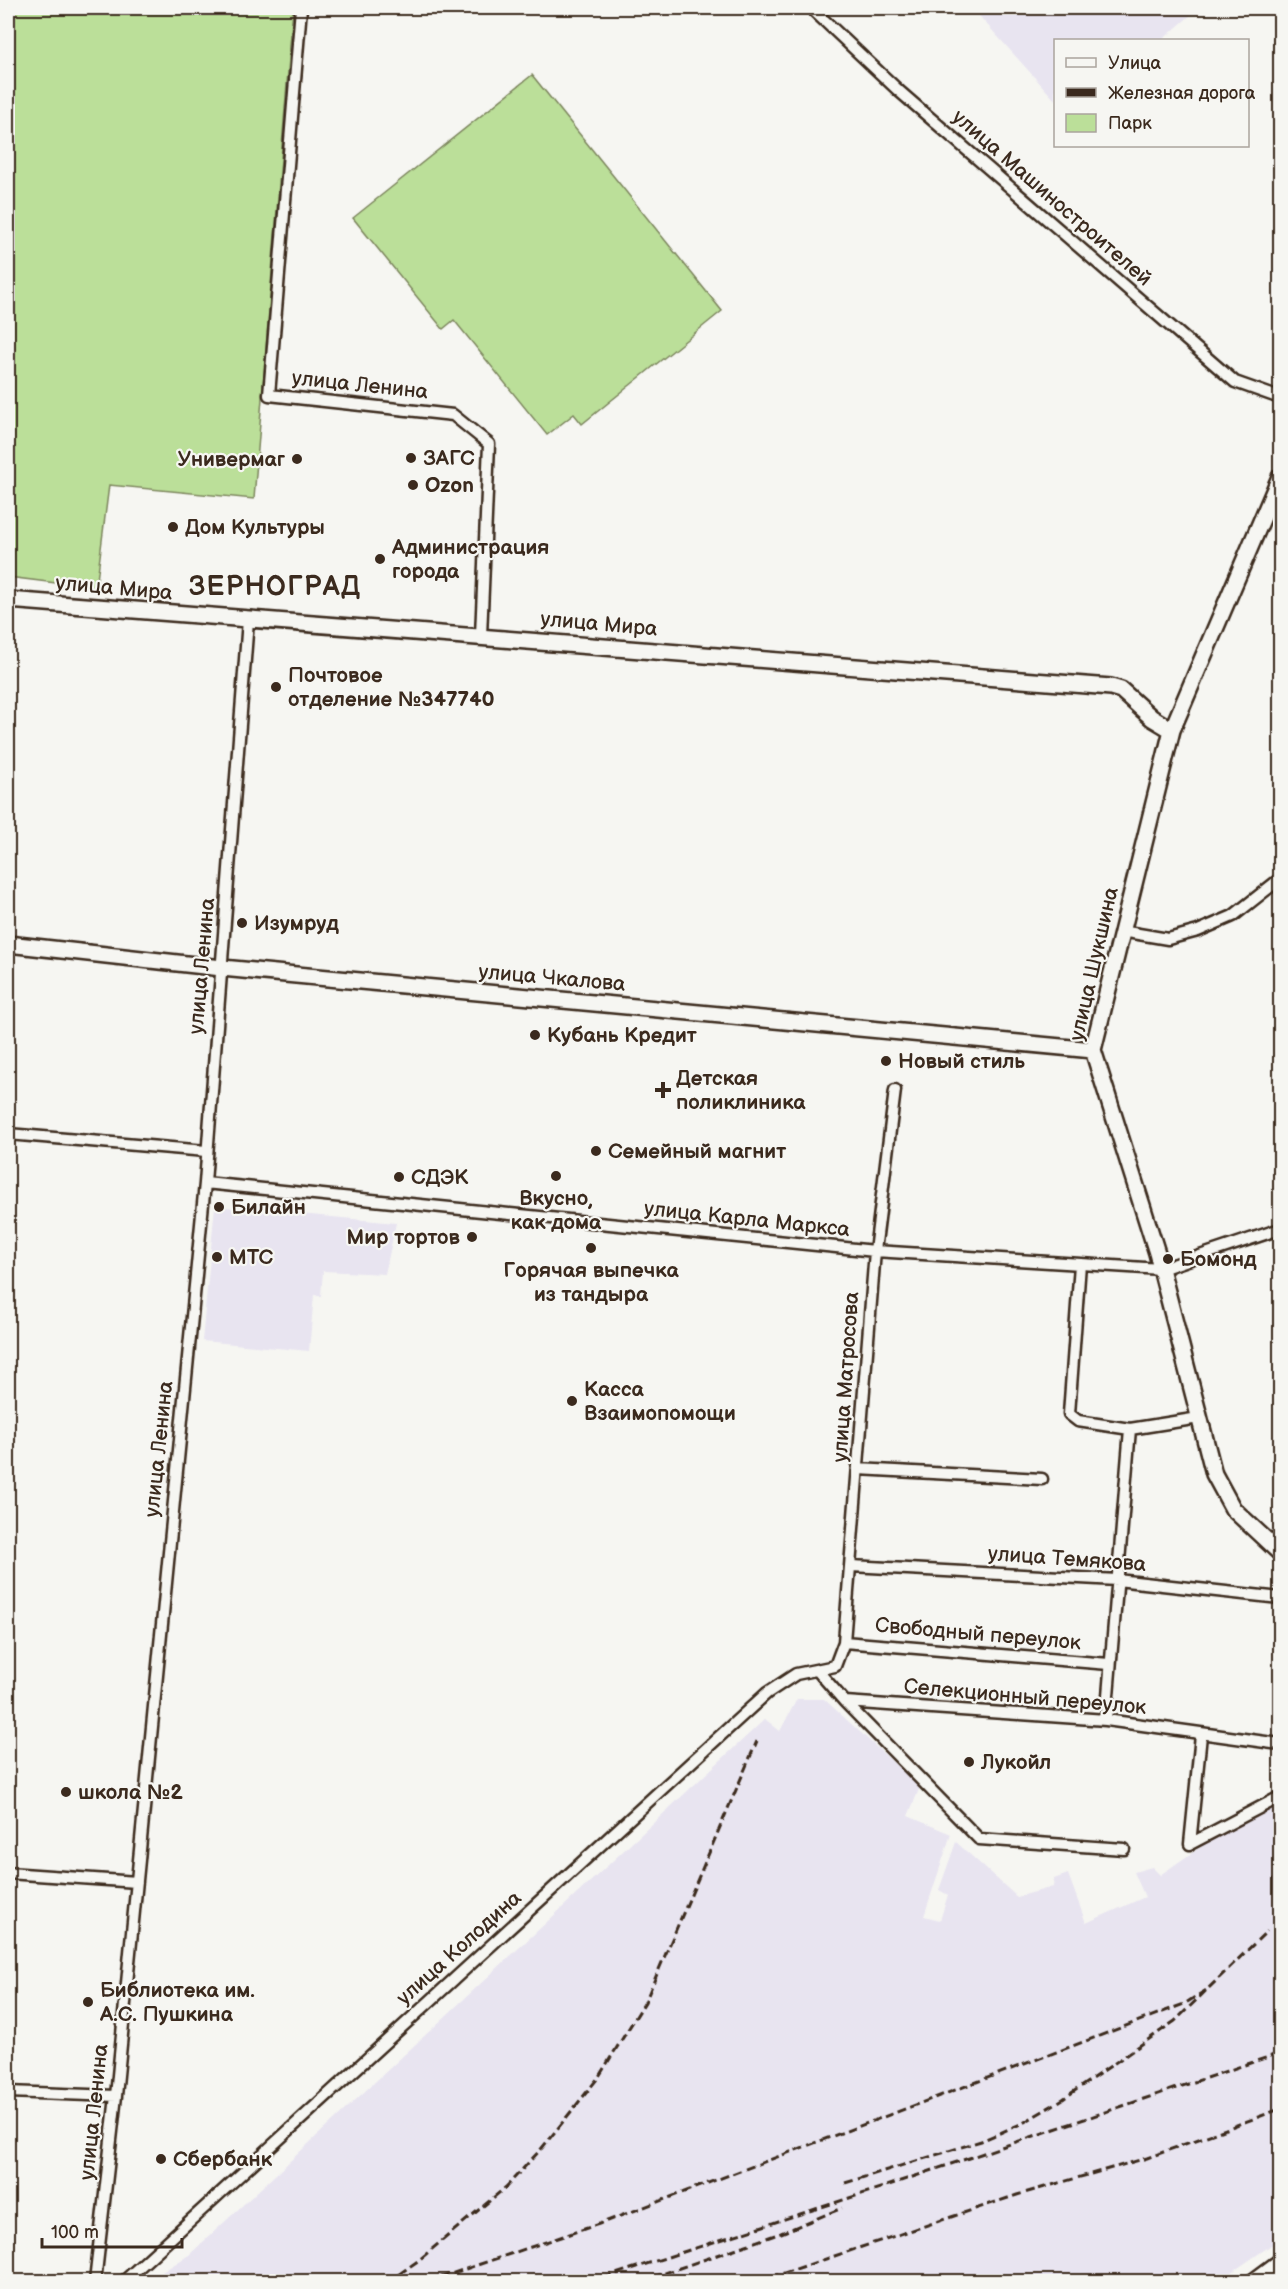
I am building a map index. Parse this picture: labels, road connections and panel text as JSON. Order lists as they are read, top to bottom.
{
  "streets": {
    "street": [
      "улица Машиностроителей",
      "улица Ленина",
      "улица Мира",
      "улица Шукшина",
      "улица Чкалова",
      "улица Карла Маркса",
      "улица Матросова",
      "улица Темякова",
      "Свободный переулок",
      "Селекционный переулок",
      "улица Колодина"
    ]
  },
  "crossings": [
    ["улица Ленина", "улица Мира"],
    ["улица Ленина", "улица Чкалова"],
    ["улица Ленина", "улица Карла Маркса"],
    ["улица Мира", "улица Шукшина"],
    ["улица Шукшина", "улица Чкалова"],
    ["улица Шукшина", "улица Карла Маркса"],
    ["улица Карла Маркса", "улица Матросова"],
    ["улица Матросова", "улица Темякова"],
    ["улица Матросова", "Свободный переулок"],
    ["улица Матросова", "улица Колодина"]
  ],
  "districts": ["ЗЕРНОГРАД"],
  "places": {
    "other": [
      "ЗАГС",
      "Универмаг",
      "Ozon",
      "Дом Культуры",
      "Администрация города",
      "Почтовое отделение №347740",
      "Изумруд",
      "Кубань Кредит",
      "Новый стиль",
      "Семейный магнит",
      "Вкусно, как дома",
      "СДЭК",
      "Билайн",
      "Мир тортов",
      "Горячая выпечка из тандыра",
      "МТС",
      "Бомонд",
      "Касса Взаимопомощи",
      "Лукойл",
      "школа №2",
      "Библиотека им. А.С. Пушкина",
      "Сбербанк"
    ],
    "health": ["Детская поликлиника"]
  },
  "legend": ["Улица", "Железная дорога", "Парк"],
  "scale_bar": "100 m"
}
